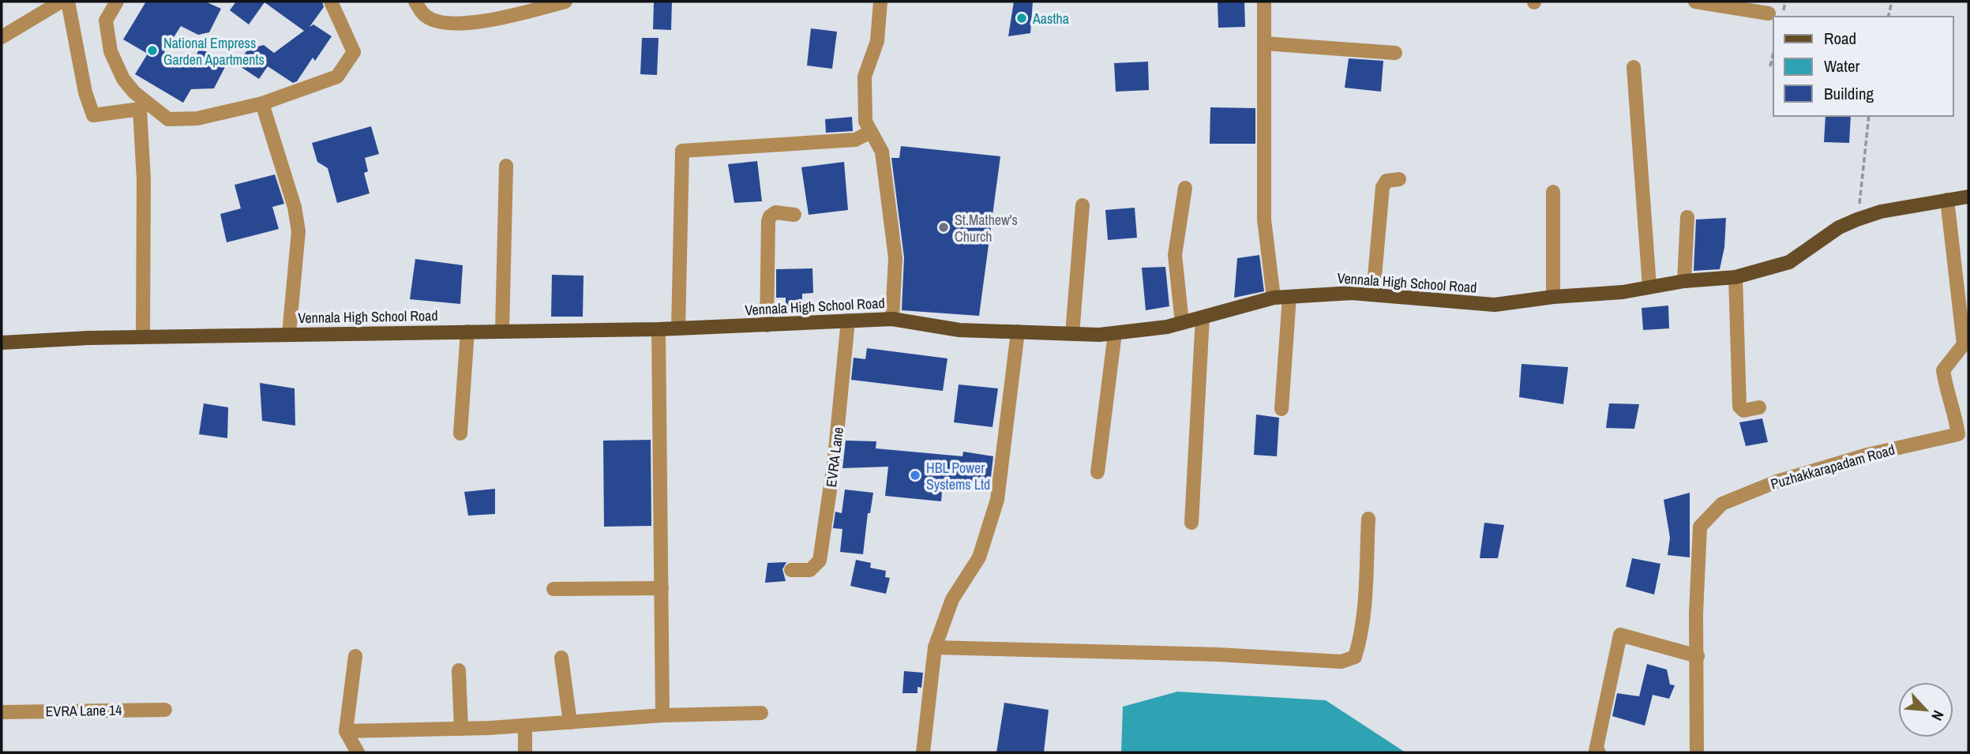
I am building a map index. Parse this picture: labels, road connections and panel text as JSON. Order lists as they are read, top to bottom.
{
  "streets": {
    "main road": ["Vennala High School Road"],
    "street": ["EVRA Lane", "Puzhakkarapadam Road", "EVRA Lane 14"]
  },
  "crossings": [
    ["Vennala High School Road", "EVRA Lane"],
    ["Vennala High School Road", "Puzhakkarapadam Road"]
  ],
  "places": [
    "Aastha",
    "National Empress Garden Apartments",
    "St.Mathew's Church",
    "HBL Power Systems Ltd"
  ],
  "legend": ["Road", "Water", "Building"],
  "north": "bottom right"
}
